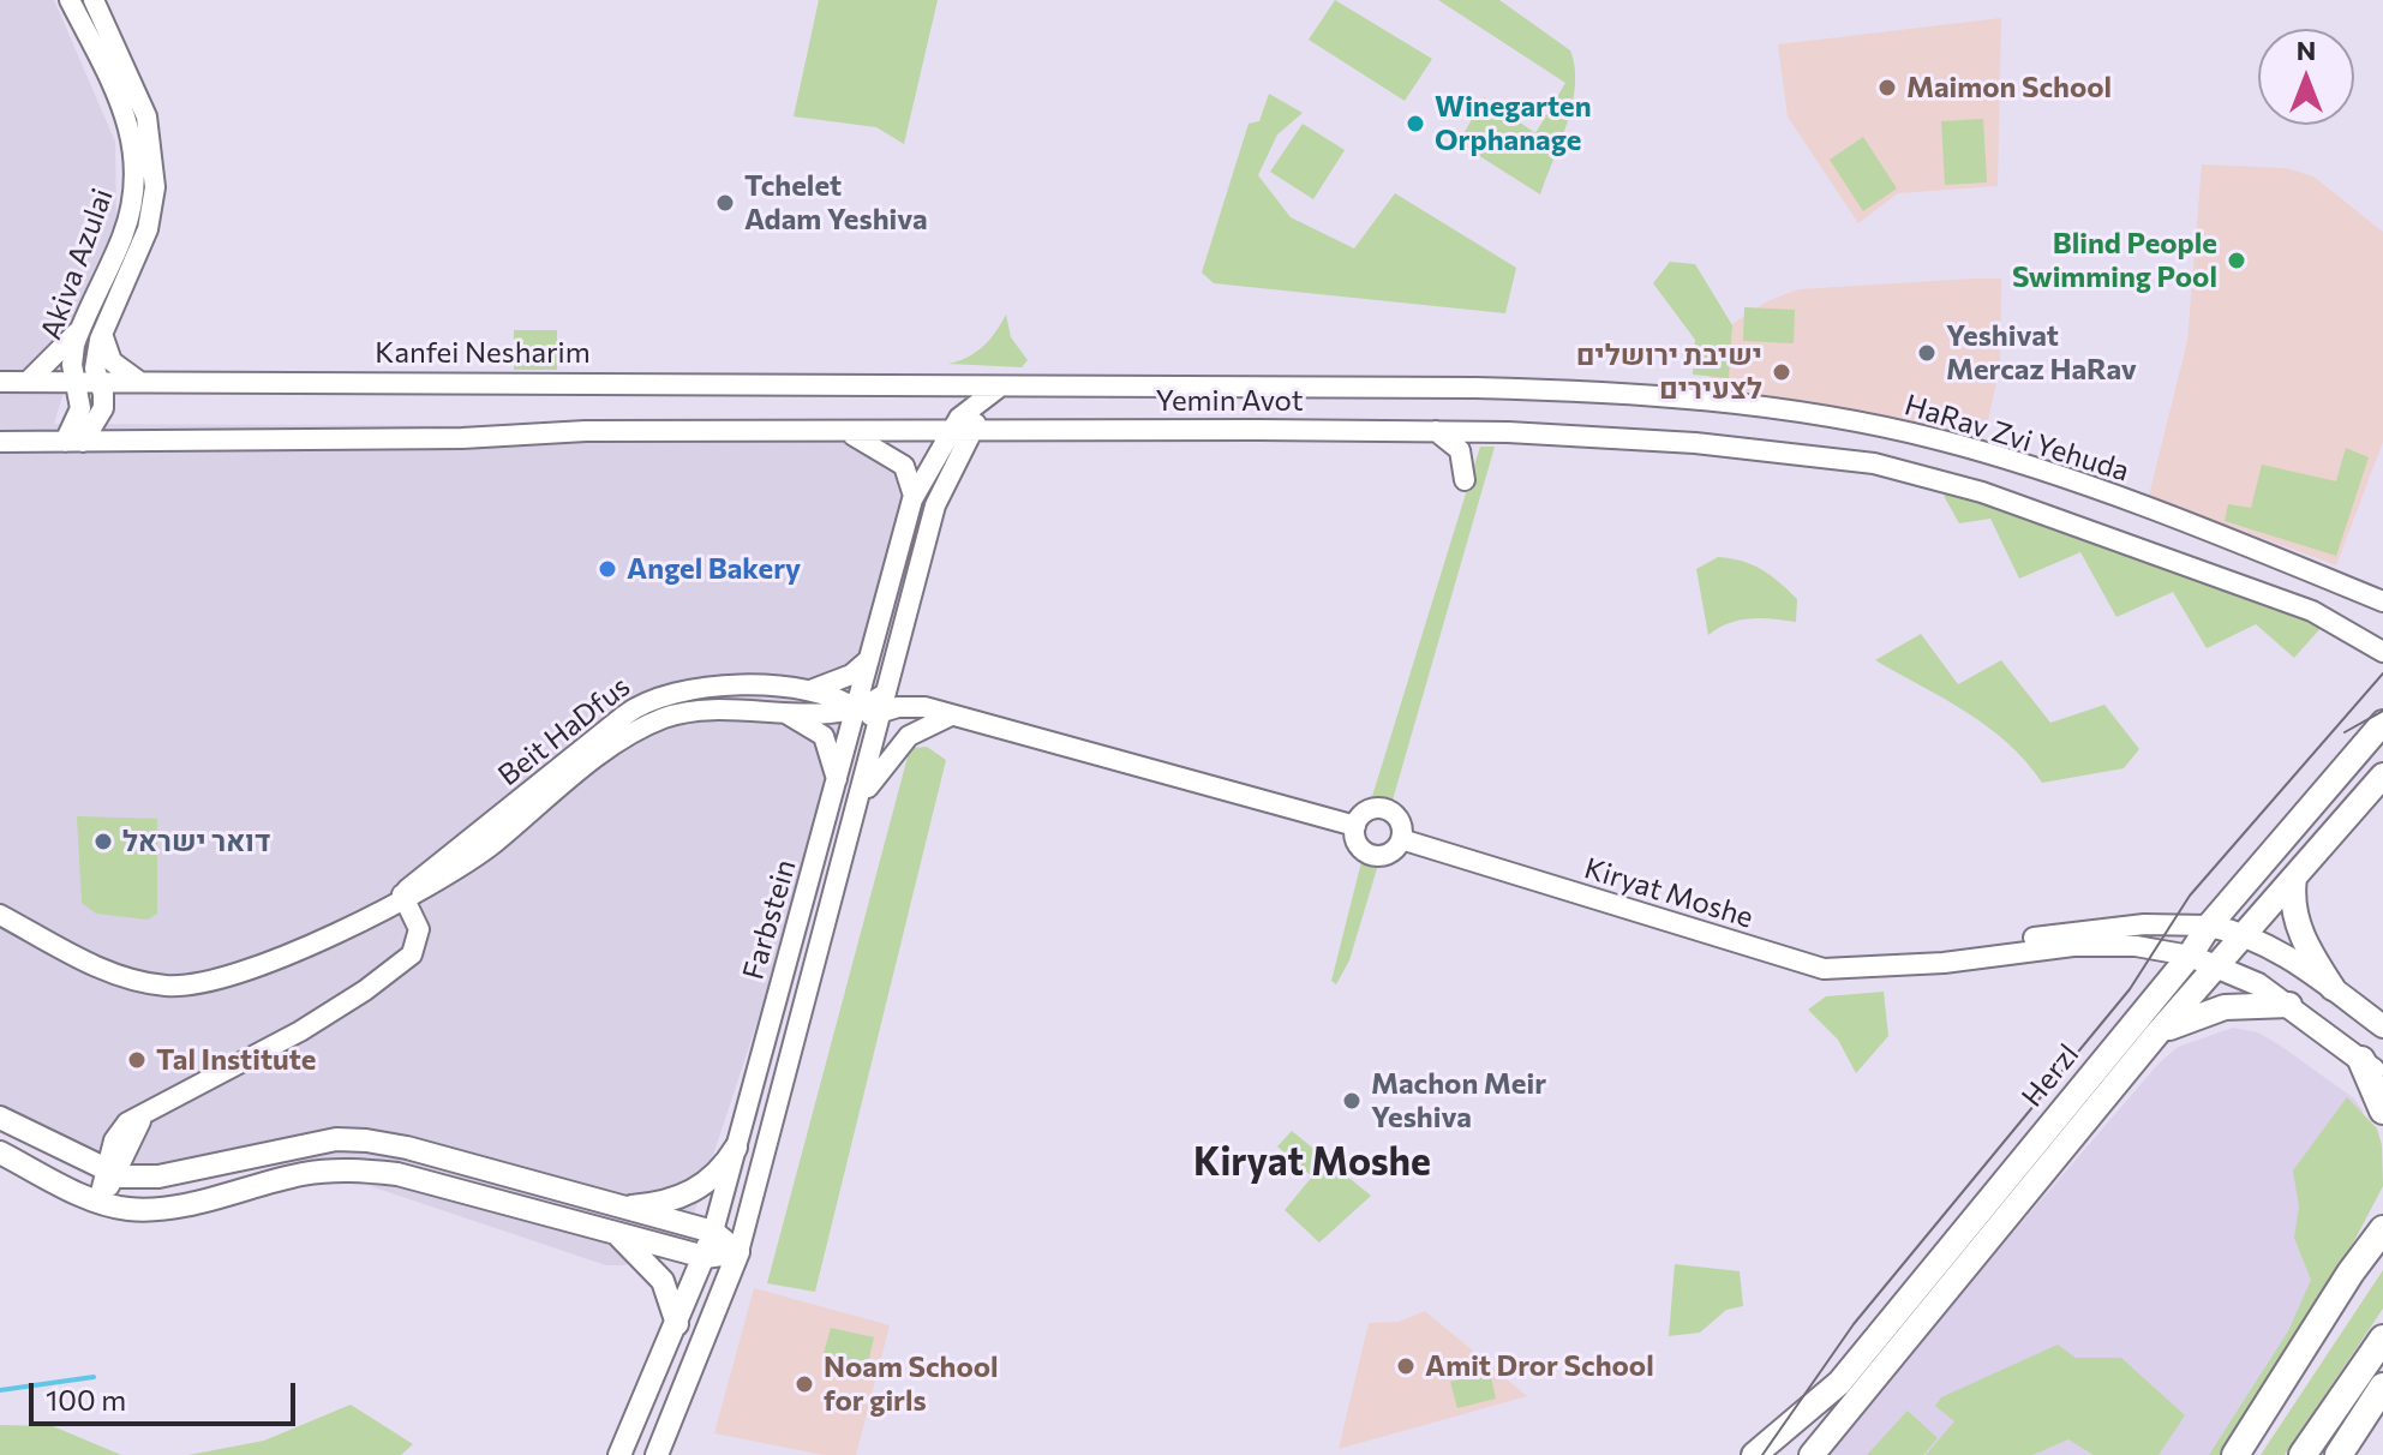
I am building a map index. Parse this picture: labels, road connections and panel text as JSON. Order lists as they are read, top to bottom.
{
  "streets": {
    "main road": ["Farbstein", "Herzl"],
    "street": [
      "Akiva Azulai",
      "Kanfei Nesharim",
      "Yemin Avot",
      "HaRav Zvi Yehuda",
      "Beit HaDfus",
      "Kiryat Moshe"
    ]
  },
  "crossings": [
    ["Akiva Azulai", "Kanfei Nesharim"],
    ["Kanfei Nesharim", "Yemin Avot"],
    ["Kanfei Nesharim", "Farbstein"],
    ["Yemin Avot", "HaRav Zvi Yehuda"],
    ["Yemin Avot", "Farbstein"],
    ["Beit HaDfus", "Farbstein"],
    ["Kiryat Moshe", "Herzl"]
  ],
  "districts": ["Kiryat Moshe"],
  "places": [
    "Maimon School",
    "Winegarten Orphanage",
    "Tchelet Adam Yeshiva",
    "Blind People Swimming Pool",
    "Yeshivat Mercaz HaRav",
    "ישיבת ירושלים לצעירים",
    "Angel Bakery",
    "דואר ישראל",
    "Tal Institute",
    "Machon Meir Yeshiva",
    "Amit Dror School",
    "Noam School for girls"
  ],
  "scale_bar": "100 m",
  "north": "top"
}
